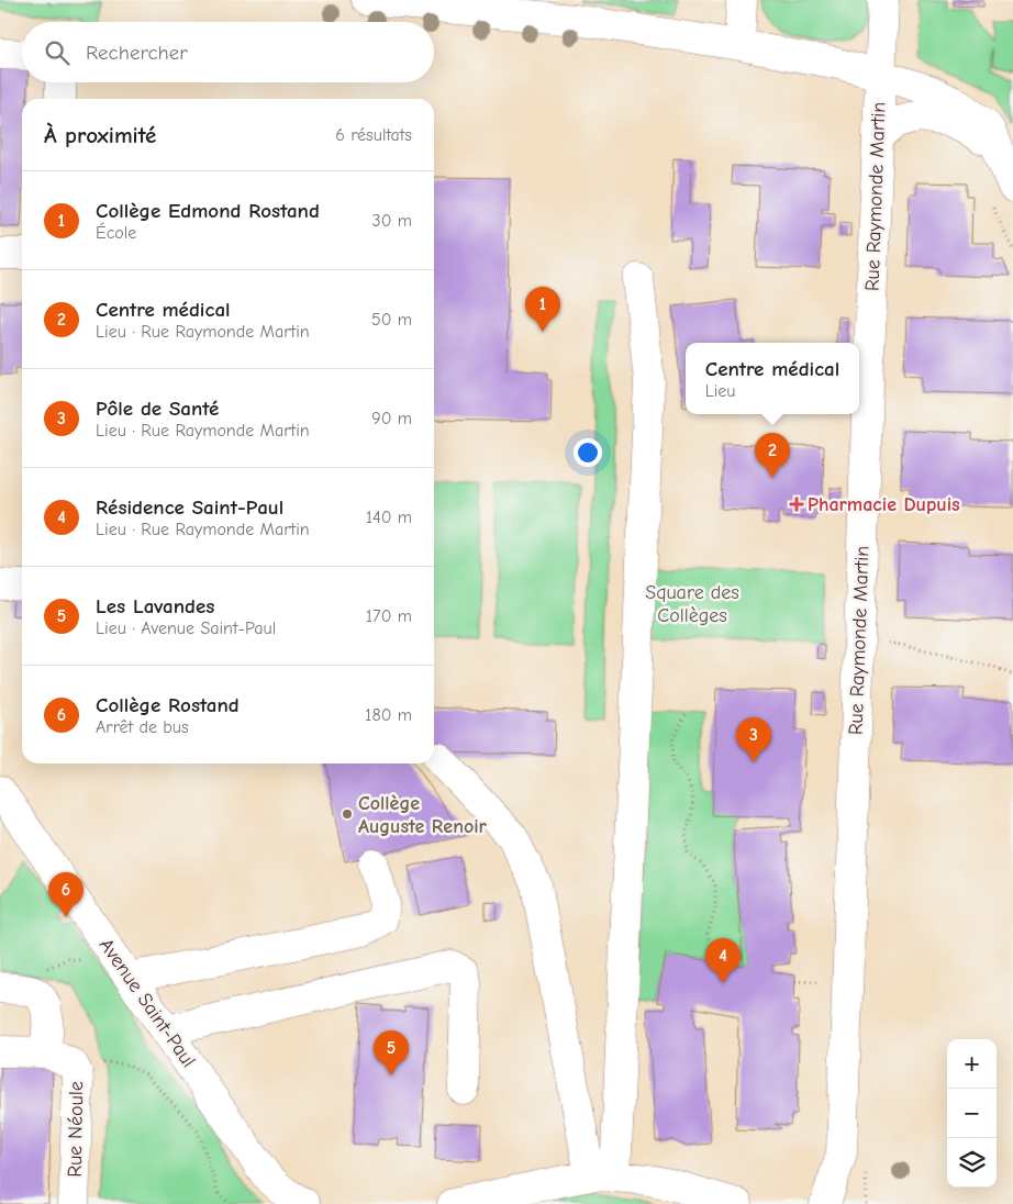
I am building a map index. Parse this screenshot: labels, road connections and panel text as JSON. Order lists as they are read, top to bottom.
{
  "streets": {
    "street": ["Rue Raymonde Martin", "Avenue Saint-Paul", "Rue Néoule"]
  },
  "parks": ["Square des Collèges"],
  "places": {
    "health": ["Pharmacie Dupuis"],
    "other": ["Collège Auguste Renoir"]
  },
  "page": {
    "search": "Rechercher",
    "heading": ["À proximité", "6 résultats"],
    "list": [
      {
        "mark": "1",
        "name": "Collège Edmond Rostand",
        "note": "École",
        "value": "30 m"
      },
      {
        "mark": "2",
        "name": "Centre médical",
        "note": "Lieu · Rue Raymonde Martin",
        "value": "50 m"
      },
      {
        "mark": "3",
        "name": "Pôle de Santé",
        "note": "Lieu · Rue Raymonde Martin",
        "value": "90 m"
      },
      {
        "mark": "4",
        "name": "Résidence Saint-Paul",
        "note": "Lieu · Rue Raymonde Martin",
        "value": "140 m"
      },
      {
        "mark": "5",
        "name": "Les Lavandes",
        "note": "Lieu · Avenue Saint-Paul",
        "value": "170 m"
      },
      {
        "mark": "6",
        "name": "Collège Rostand",
        "note": "Arrêt de bus",
        "value": "180 m"
      }
    ],
    "pins": [
      "1",
      "2",
      "3",
      "6",
      "4",
      "5"
    ],
    "popup": ["Centre médical", "Lieu"],
    "map_buttons": ["+", "−"]
  }
}
